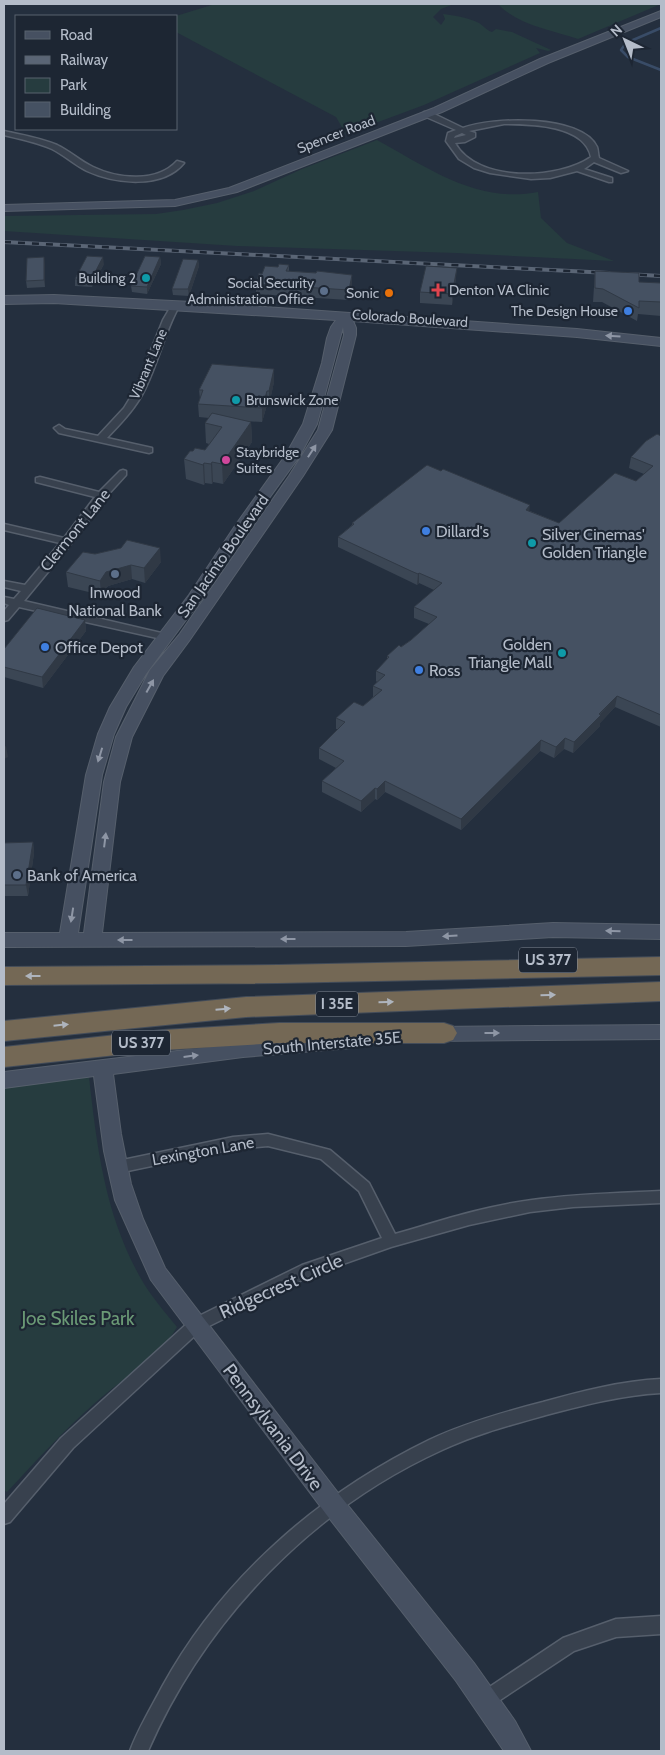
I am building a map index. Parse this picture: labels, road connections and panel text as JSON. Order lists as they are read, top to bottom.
{
  "streets": {
    "highway": ["US 377", "I 35E"],
    "street": [
      "Spencer Road",
      "Colorado Boulevard",
      "Vibrant Lane",
      "Clermont Lane",
      "San Jacinto Boulevard",
      "South Interstate 35E",
      "Lexington Lane",
      "Ridgecrest Circle",
      "Pennsylvania Drive"
    ]
  },
  "crossings": [
    ["Colorado Boulevard", "Vibrant Lane"],
    ["Colorado Boulevard", "San Jacinto Boulevard"],
    ["US 377", "I 35E"],
    ["US 377", "South Interstate 35E"],
    ["South Interstate 35E", "Pennsylvania Drive"],
    ["Lexington Lane", "Ridgecrest Circle"],
    ["Lexington Lane", "Pennsylvania Drive"],
    ["Ridgecrest Circle", "Pennsylvania Drive"]
  ],
  "parks": ["Joe Skiles Park"],
  "places": {
    "other": [
      "Building 2",
      "Social Security Administration Office",
      "Sonic",
      "The Design House",
      "Brunswick Zone",
      "Staybridge Suites",
      "Dillard's",
      "Silver Cinemas' Golden Triangle",
      "Inwood National Bank",
      "Office Depot",
      "Golden Triangle Mall",
      "Ross",
      "Bank of America"
    ],
    "health": ["Denton VA Clinic"]
  },
  "legend": [
    "Road",
    "Railway",
    "Park",
    "Building"
  ],
  "north": "top left"
}
